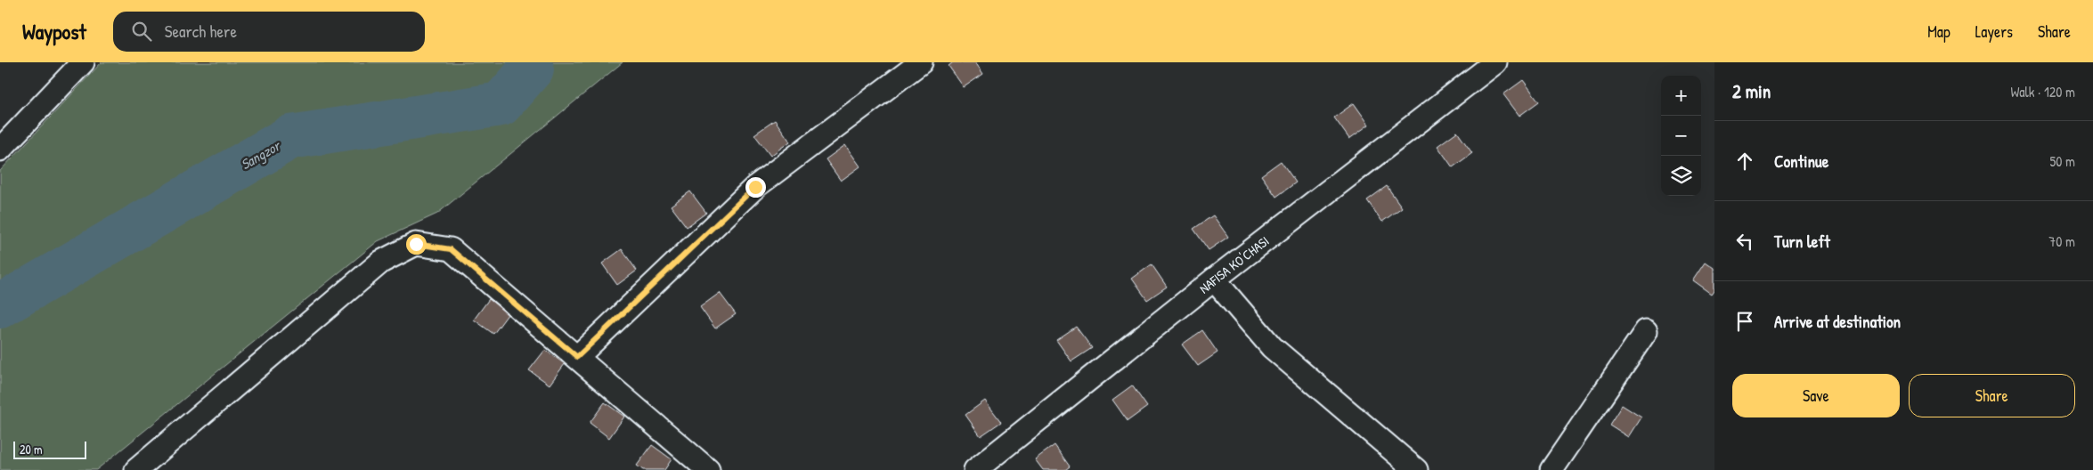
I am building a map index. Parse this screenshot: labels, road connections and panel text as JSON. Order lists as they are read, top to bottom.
{
  "streets": {
    "street": ["NAFISA KO'CHASI"]
  },
  "water": ["Sangzor"],
  "scale_bar": "20 m",
  "page": {
    "header": "Waypost",
    "search": "Search here",
    "nav": ["Map", "Layers", "Share"],
    "heading": ["2 min", "Walk · 120 m"],
    "map_buttons": ["+", "−"],
    "list": [
      ["Continue", "50 m"],
      ["Turn left", "70 m"],
      "Arrive at destination"
    ],
    "buttons": ["Save", "Share"],
    "scale": "20 m"
  }
}
